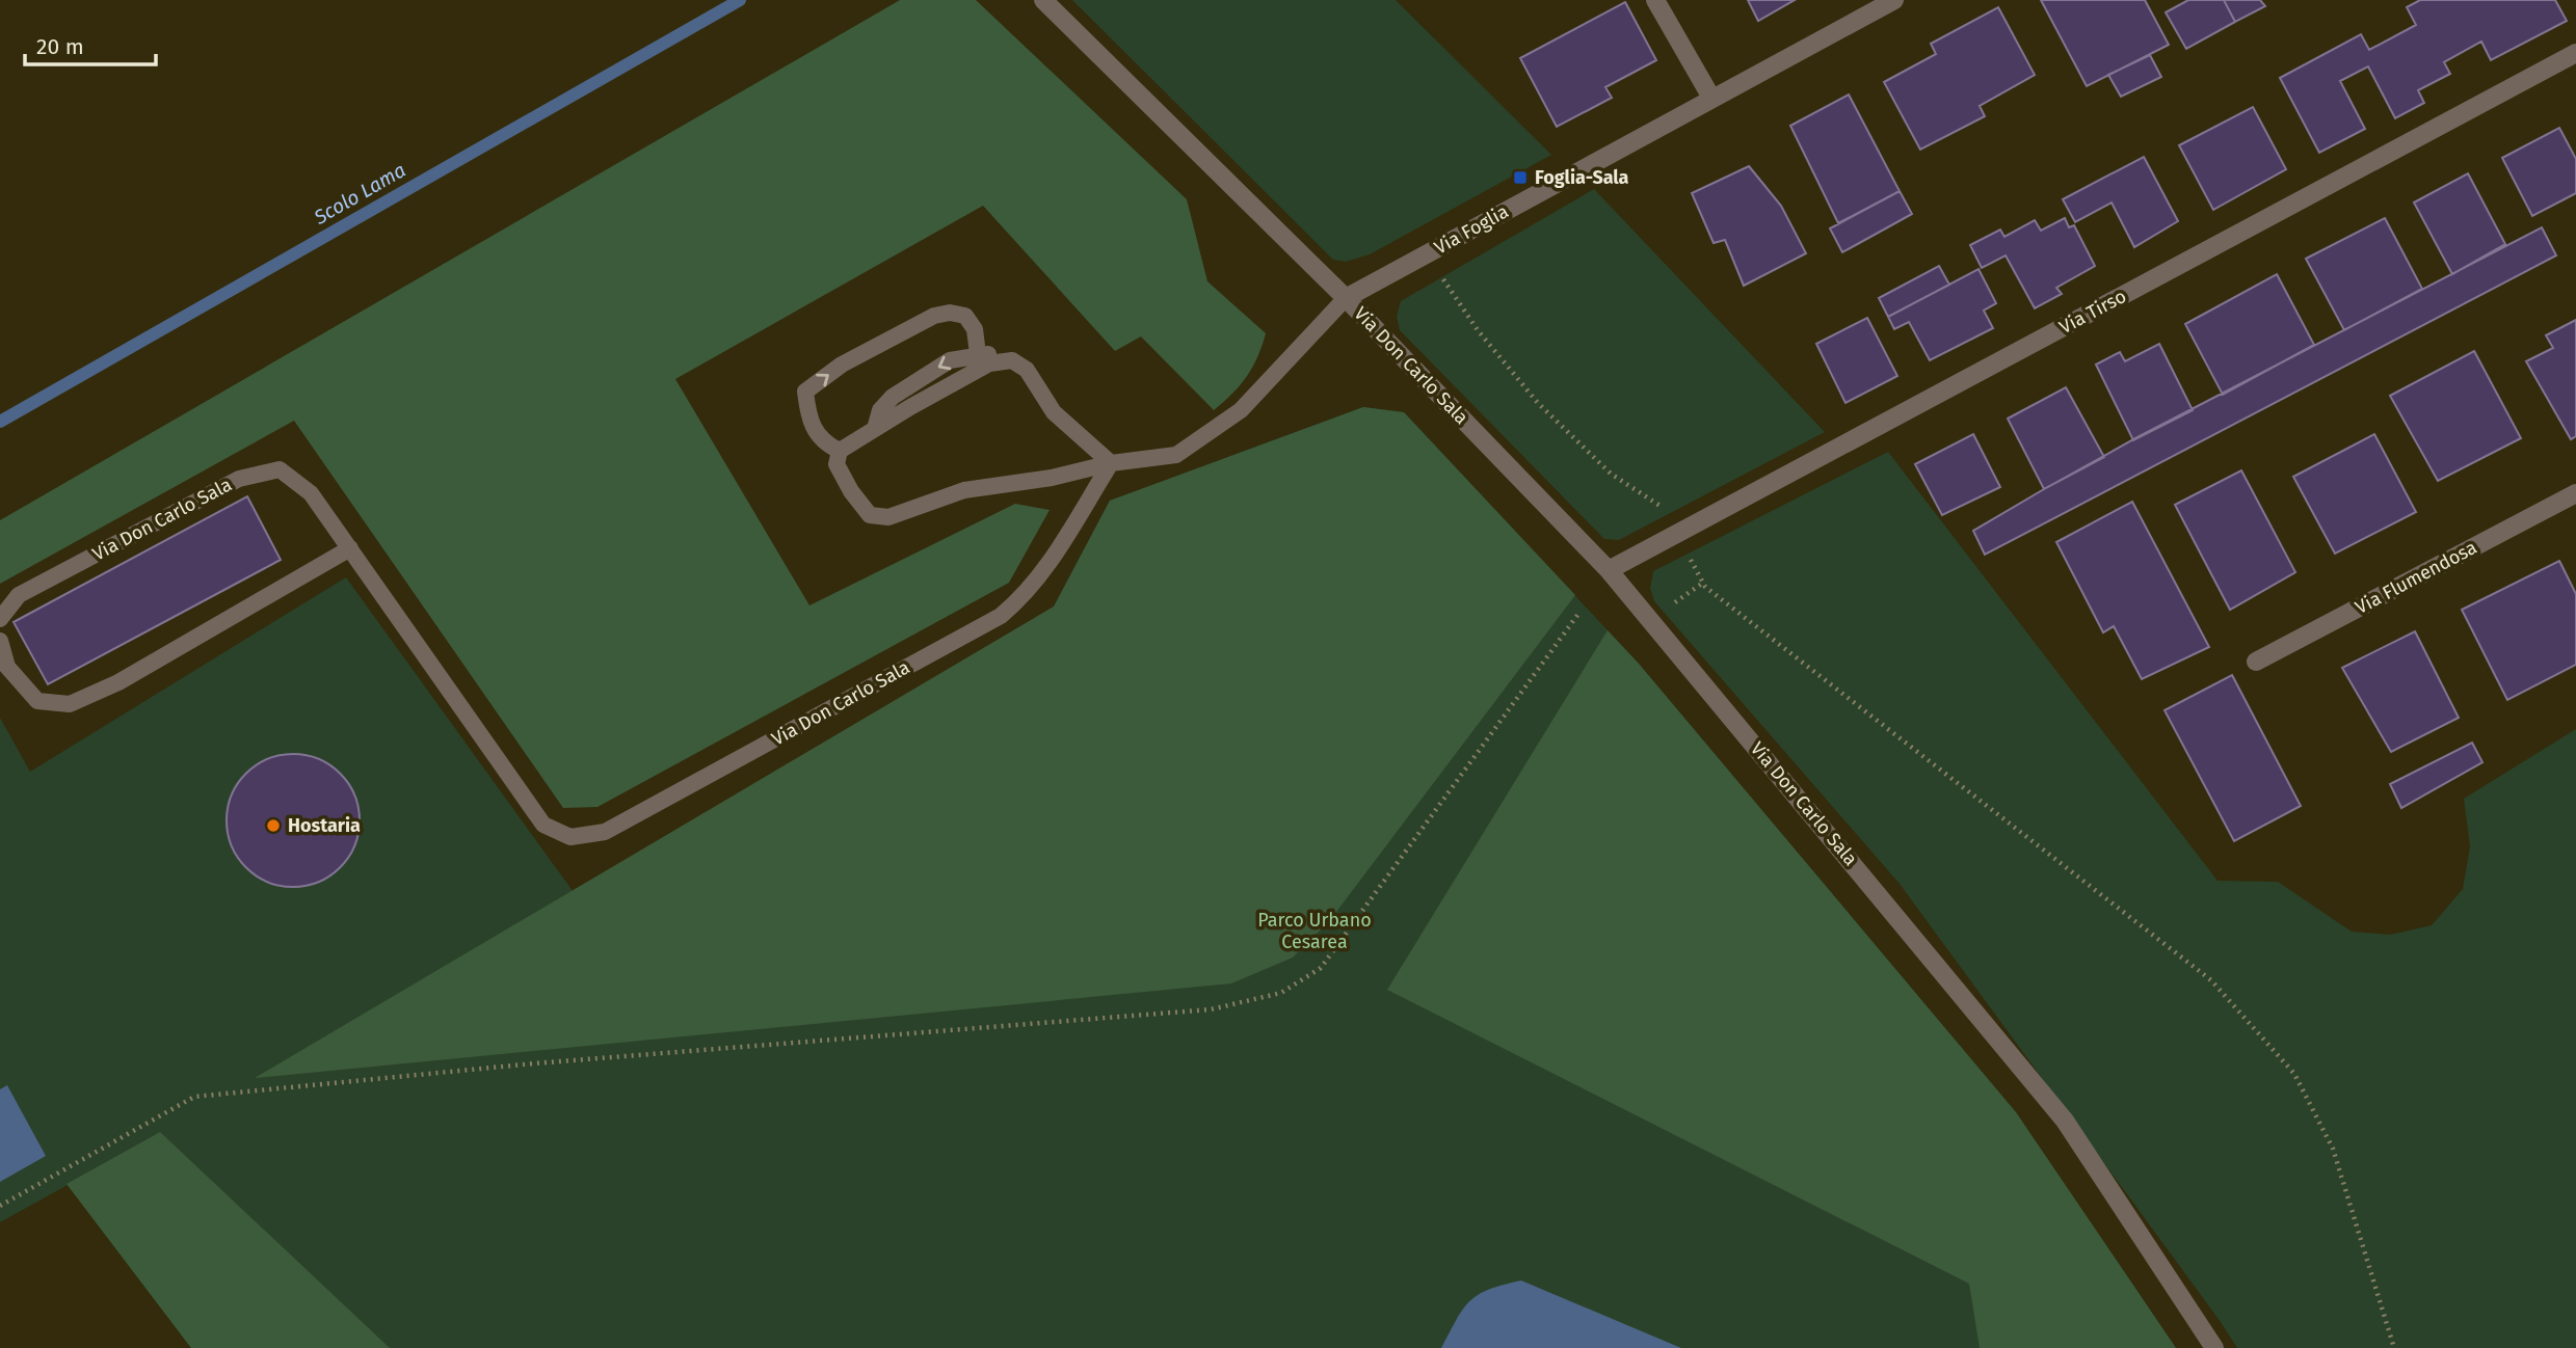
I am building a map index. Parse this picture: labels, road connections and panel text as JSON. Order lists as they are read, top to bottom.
{
  "streets": {
    "street": [
      "Via Foglia",
      "Via Tirso",
      "Via Don Carlo Sala",
      "Via Flumendosa"
    ]
  },
  "crossings": [
    ["Via Foglia", "Via Don Carlo Sala"],
    ["Via Tirso", "Via Don Carlo Sala"]
  ],
  "water": ["Scolo Lama"],
  "parks": ["Parco Urbano Cesarea"],
  "places": {
    "transit": ["Foglia-Sala"],
    "other": ["Hostaria"]
  },
  "scale_bar": "20 m"
}
